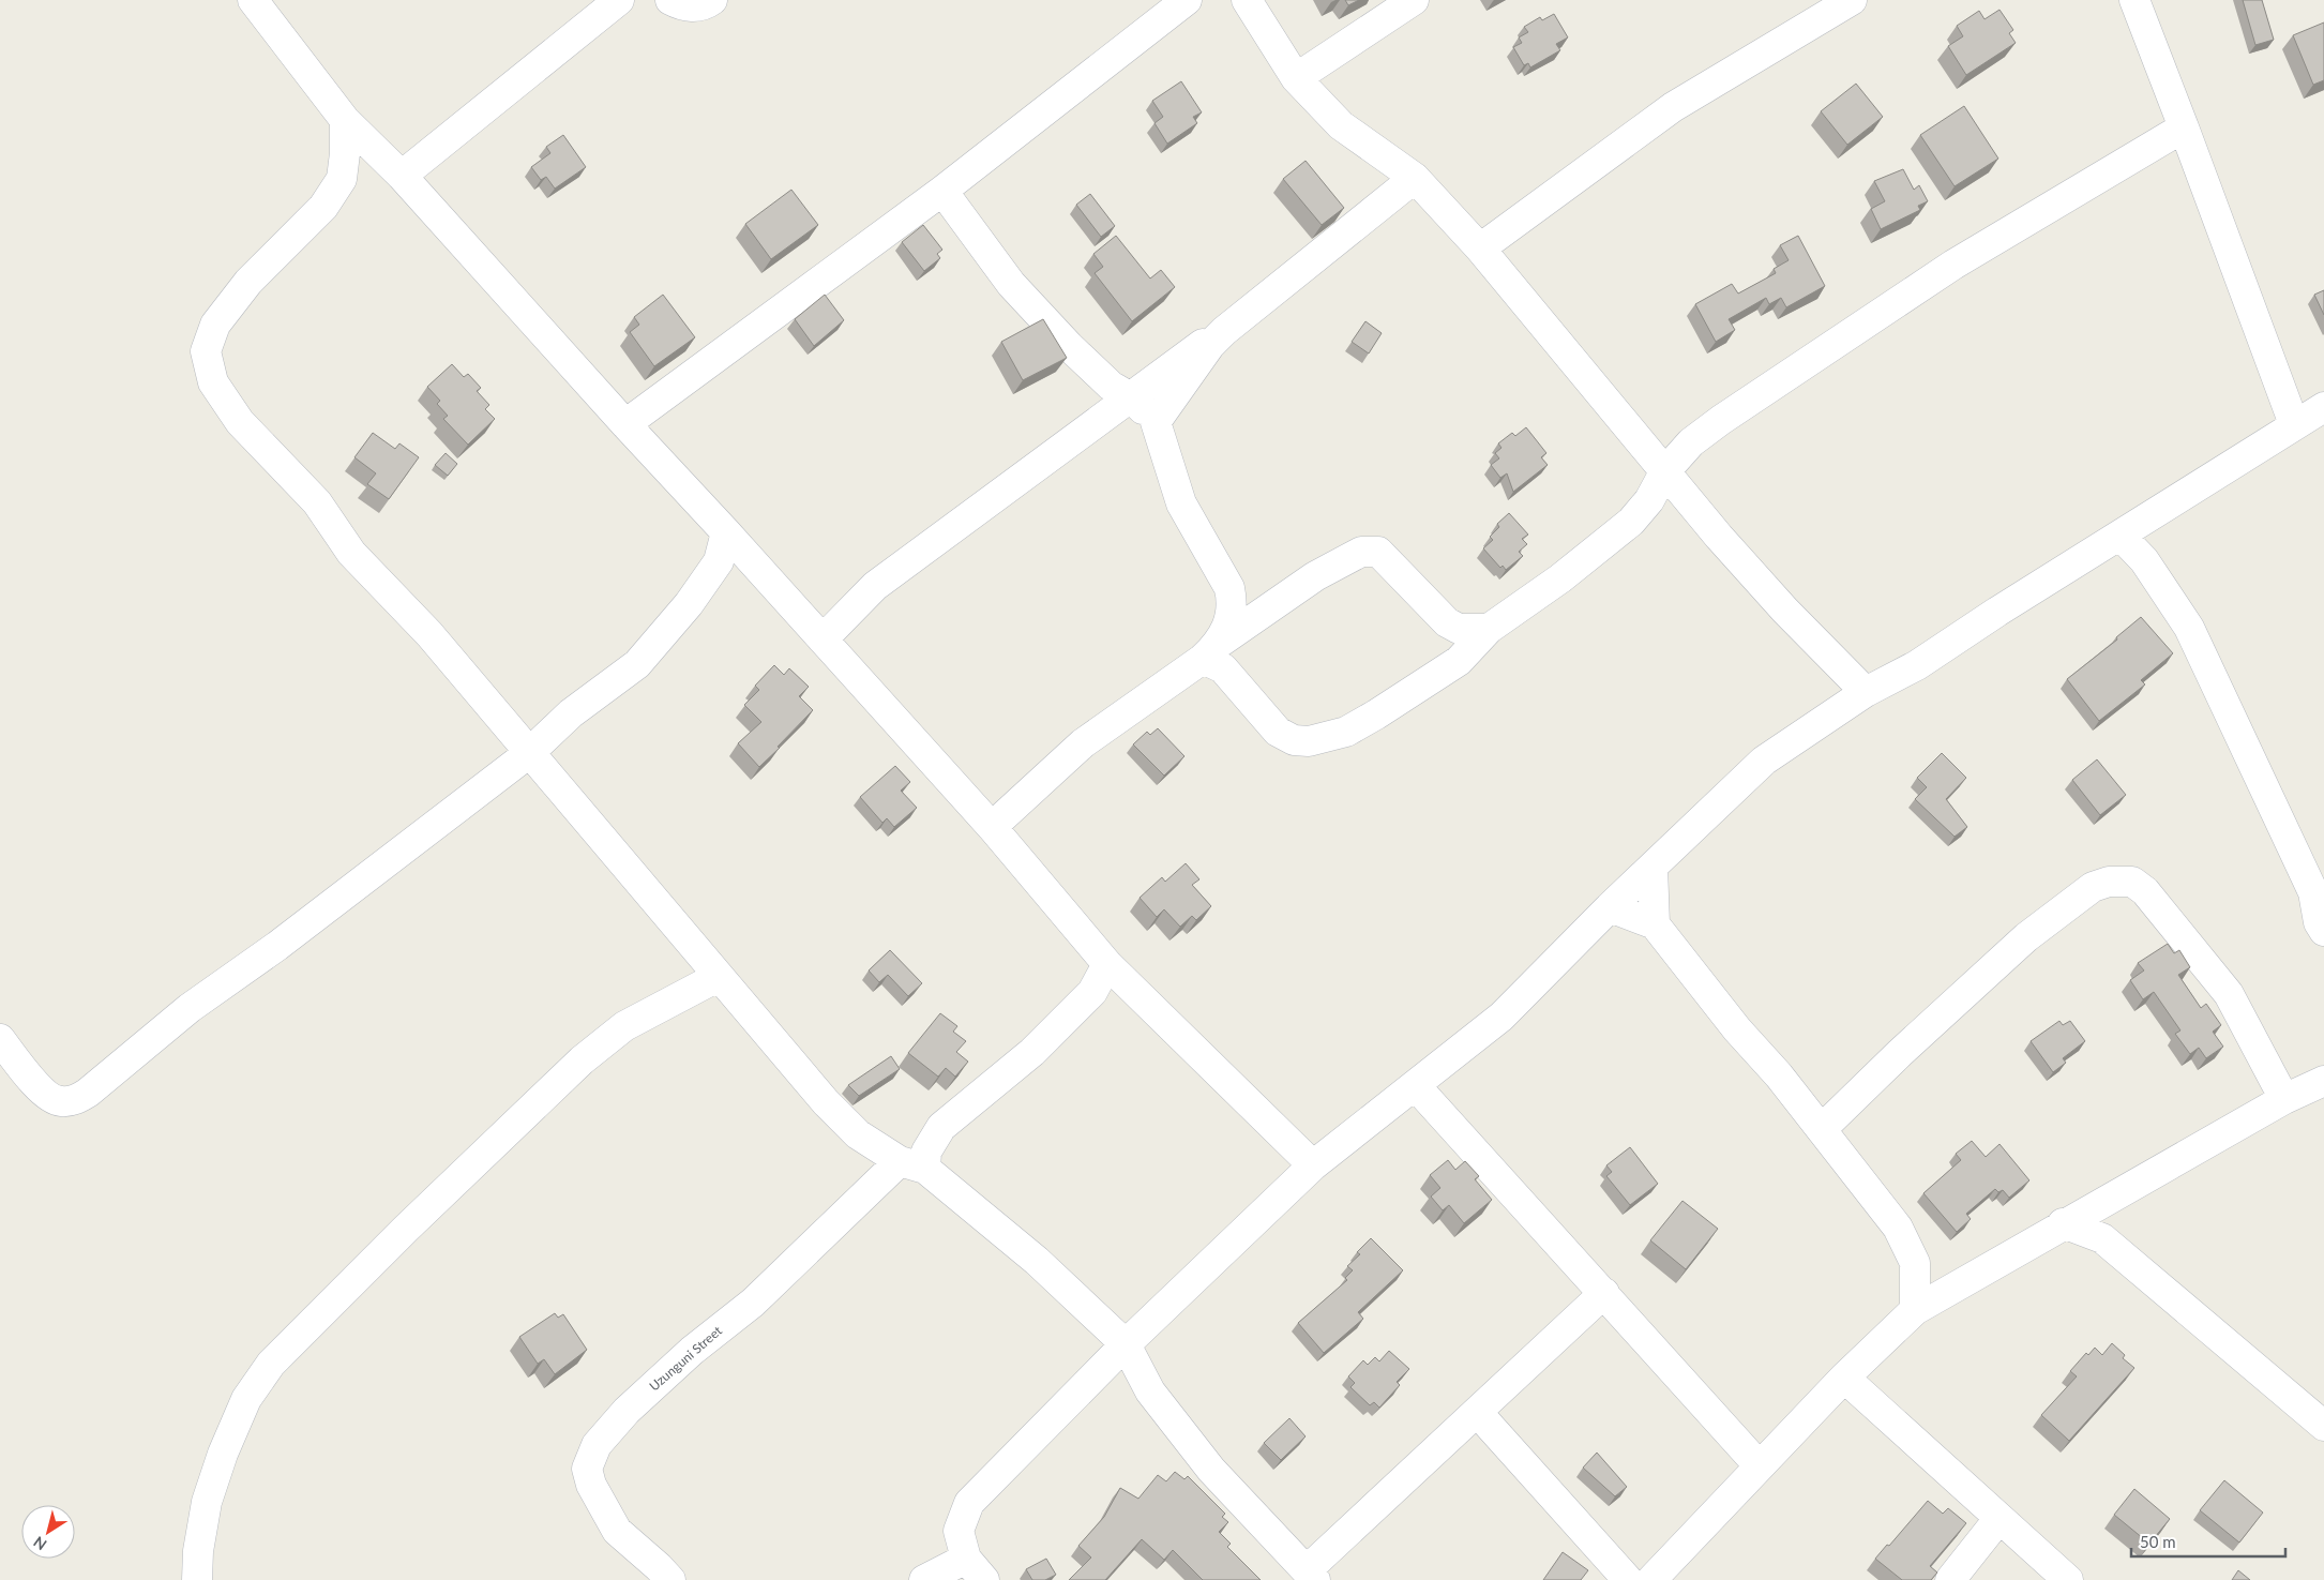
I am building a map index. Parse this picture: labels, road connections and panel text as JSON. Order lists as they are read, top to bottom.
{
  "streets": {
    "street": ["Uzunguni Street"]
  },
  "scale_bar": "50 m",
  "north": "bottom left"
}
